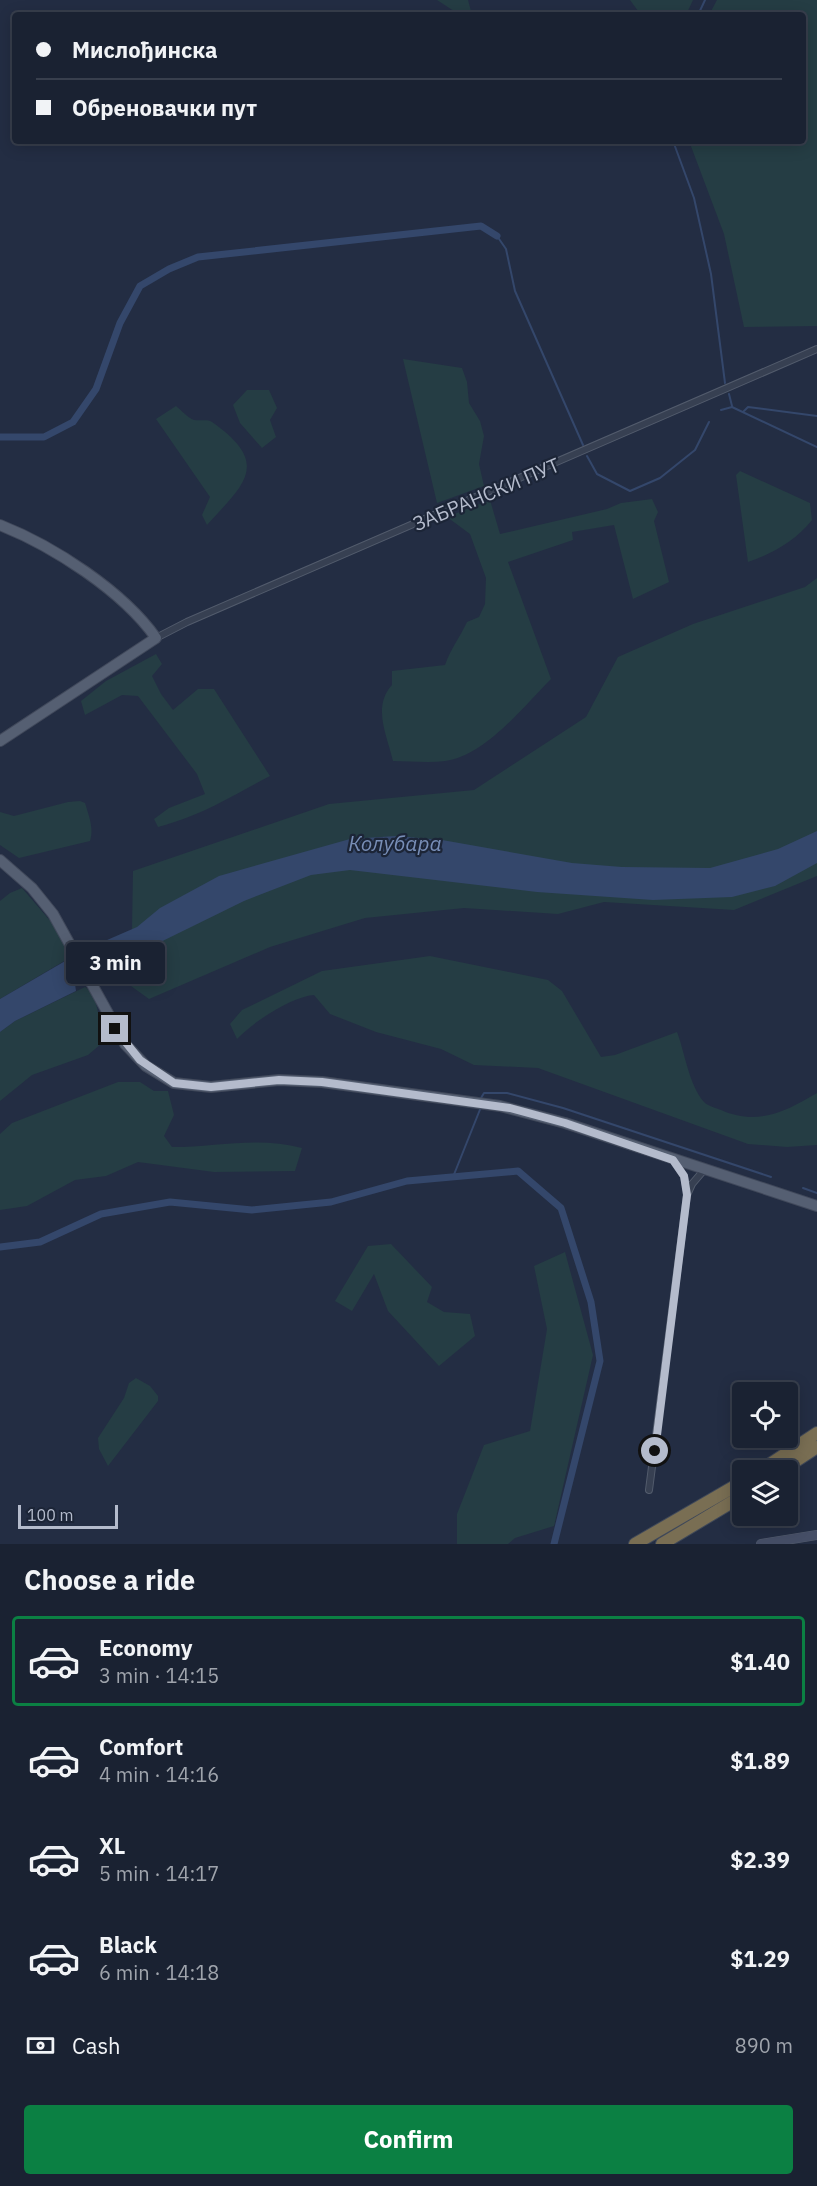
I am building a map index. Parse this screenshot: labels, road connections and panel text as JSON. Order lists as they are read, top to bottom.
{
  "streets": {
    "street": ["ЗАБРАНСКИ ПУТ"]
  },
  "water": ["Колубара"],
  "scale_bar": "100 m",
  "page": {
    "banner": ["Мислођинска", "Обреновачки пут"],
    "bubble": "3 min",
    "scale": "100 m",
    "heading": "Choose a ride",
    "list": [
      {
        "name": "Economy",
        "note": "3 min · 14:15",
        "value": "$1.40"
      },
      {
        "name": "Comfort",
        "note": "4 min · 14:16",
        "value": "$1.89"
      },
      {
        "name": "XL",
        "note": "5 min · 14:17",
        "value": "$2.39"
      },
      {
        "name": "Black",
        "note": "6 min · 14:18",
        "value": "$1.29"
      }
    ],
    "pay": ["Cash", "890 m"],
    "buttons": "Confirm"
  }
}
